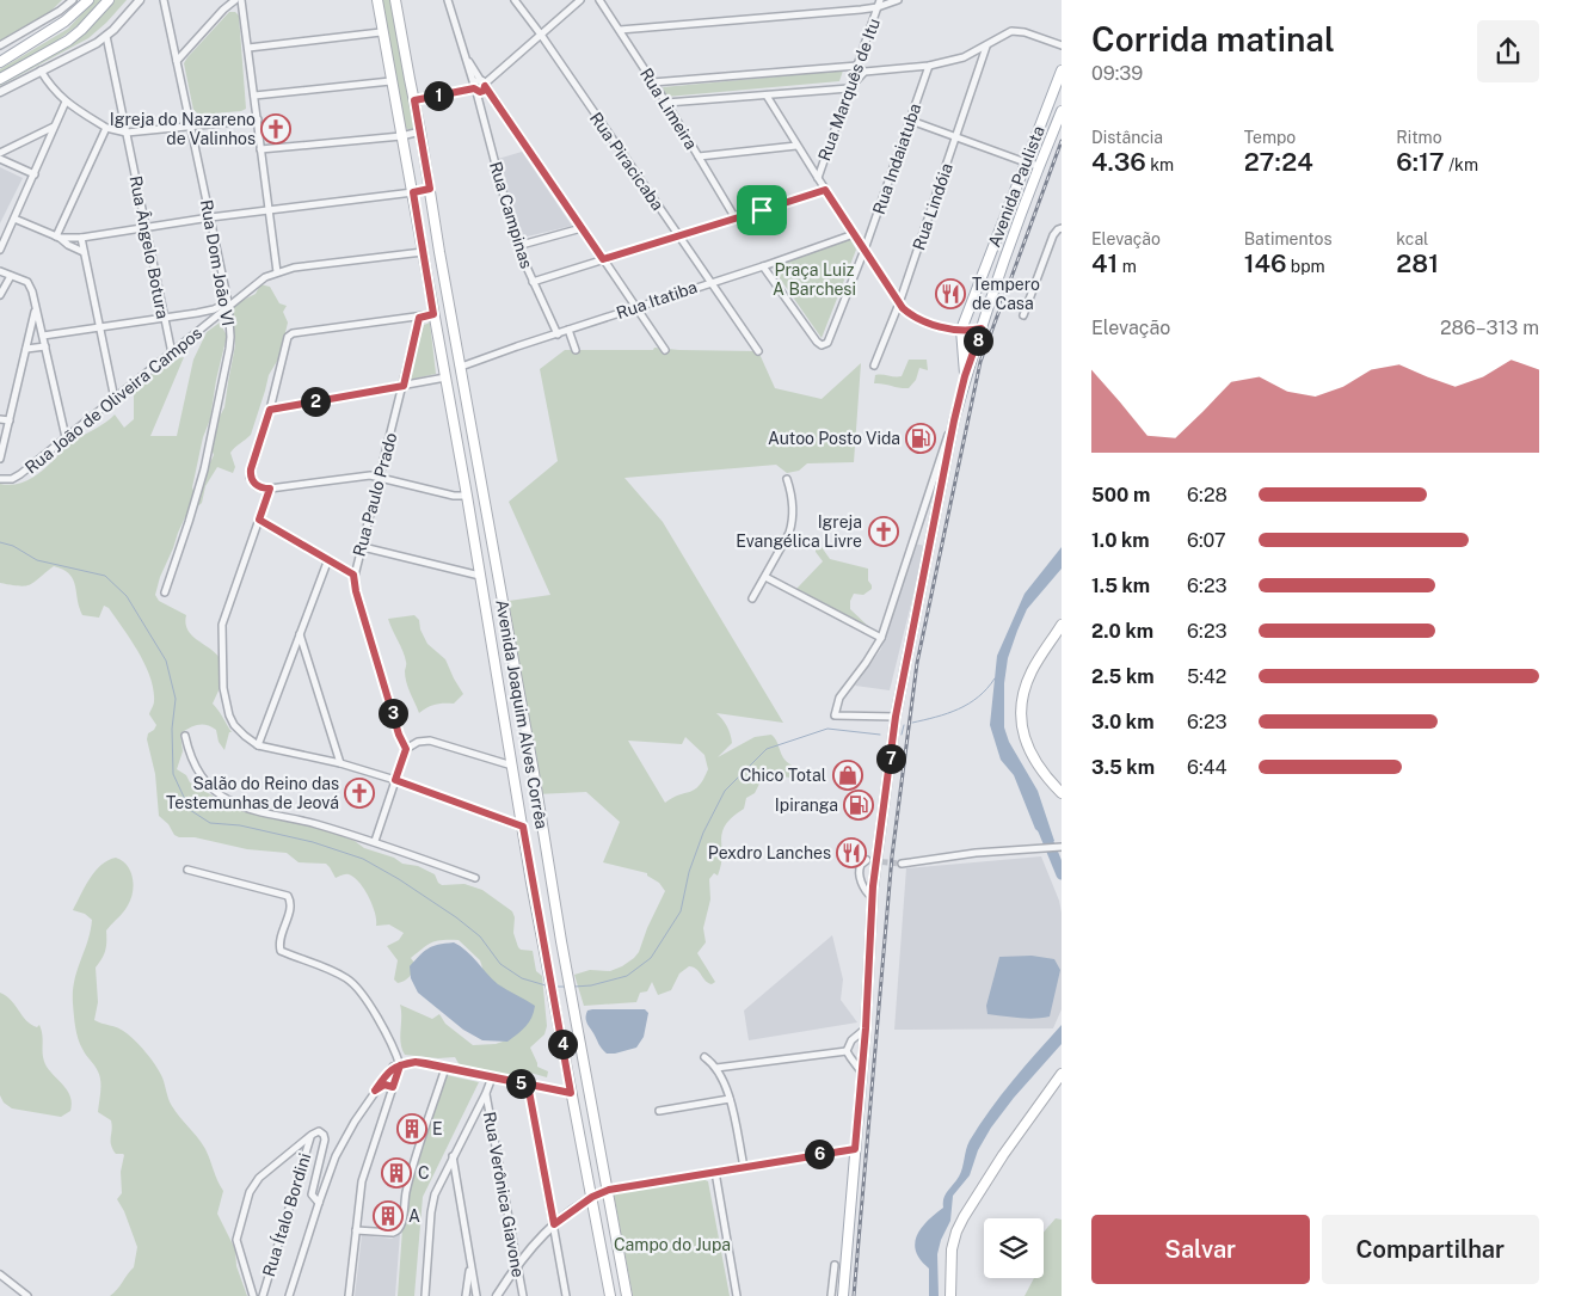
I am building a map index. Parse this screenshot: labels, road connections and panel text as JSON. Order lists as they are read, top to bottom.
{
  "streets": {
    "main road": ["Avenida Paulista", "Avenida Joaquim Alves Corrêa"],
    "street": [
      "Rua Marquês de Itu",
      "Rua Limeira",
      "Rua Indaiatuba",
      "Rua Piracicaba",
      "Rua Lindóia",
      "Rua Campinas",
      "Rua Ângelo Botura",
      "Rua Dom João VI",
      "Rua Itatiba",
      "Rua João de Oliveira Campos",
      "Rua Paulo Prado",
      "Rua Verônica Giavone",
      "Rua Ítalo Bordini"
    ]
  },
  "crossings": [
    ["Rua Indaiatuba", "Rua Itatiba"],
    ["Rua Piracicaba", "Rua Itatiba"],
    ["Rua Campinas", "Rua Itatiba"],
    ["Rua Ângelo Botura", "Rua João de Oliveira Campos"],
    ["Rua Dom João VI", "Rua João de Oliveira Campos"],
    ["Rua Itatiba", "Avenida Joaquim Alves Corrêa"],
    ["Rua João de Oliveira Campos", "Avenida Joaquim Alves Corrêa"]
  ],
  "parks": ["Praça Luiz A Barchesi", "Campo do Jupa"],
  "places": {
    "church": ["Igreja do Nazareno de Valinhos", "Igreja Evangélica Livre", "Salão do Reino das Testemunhas de Jeová"],
    "restaurant": ["Tempero de Casa", "Pexdro Lanches"],
    "fuel station": ["Autoo Posto Vida", "Ipiranga"],
    "shop": ["Chico Total"],
    "building": ["E", "C", "A"]
  },
  "page": {
    "heading": ["Corrida matinal", "09:39"],
    "pins": [
      "1",
      "8",
      "2",
      "3",
      "7",
      "4",
      "5",
      "6"
    ],
    "stats": [
      ["Distância", "4.36 km"],
      ["Tempo", "27:24"],
      ["Ritmo", "6:17 /km"],
      ["Elevação", "41 m"],
      ["Batimentos", "146 bpm"],
      ["kcal", "281"]
    ],
    "chart": ["Elevação", "286–313 m"],
    "list": [
      {
        "name": "500 m",
        "note": "6:28"
      },
      {
        "name": "1.0 km",
        "note": "6:07"
      },
      {
        "name": "1.5 km",
        "note": "6:23"
      },
      {
        "name": "2.0 km",
        "note": "6:23"
      },
      {
        "name": "2.5 km",
        "note": "5:42"
      },
      {
        "name": "3.0 km",
        "note": "6:23"
      },
      {
        "name": "3.5 km",
        "note": "6:44"
      }
    ],
    "buttons": ["Salvar", "Compartilhar"]
  }
}
